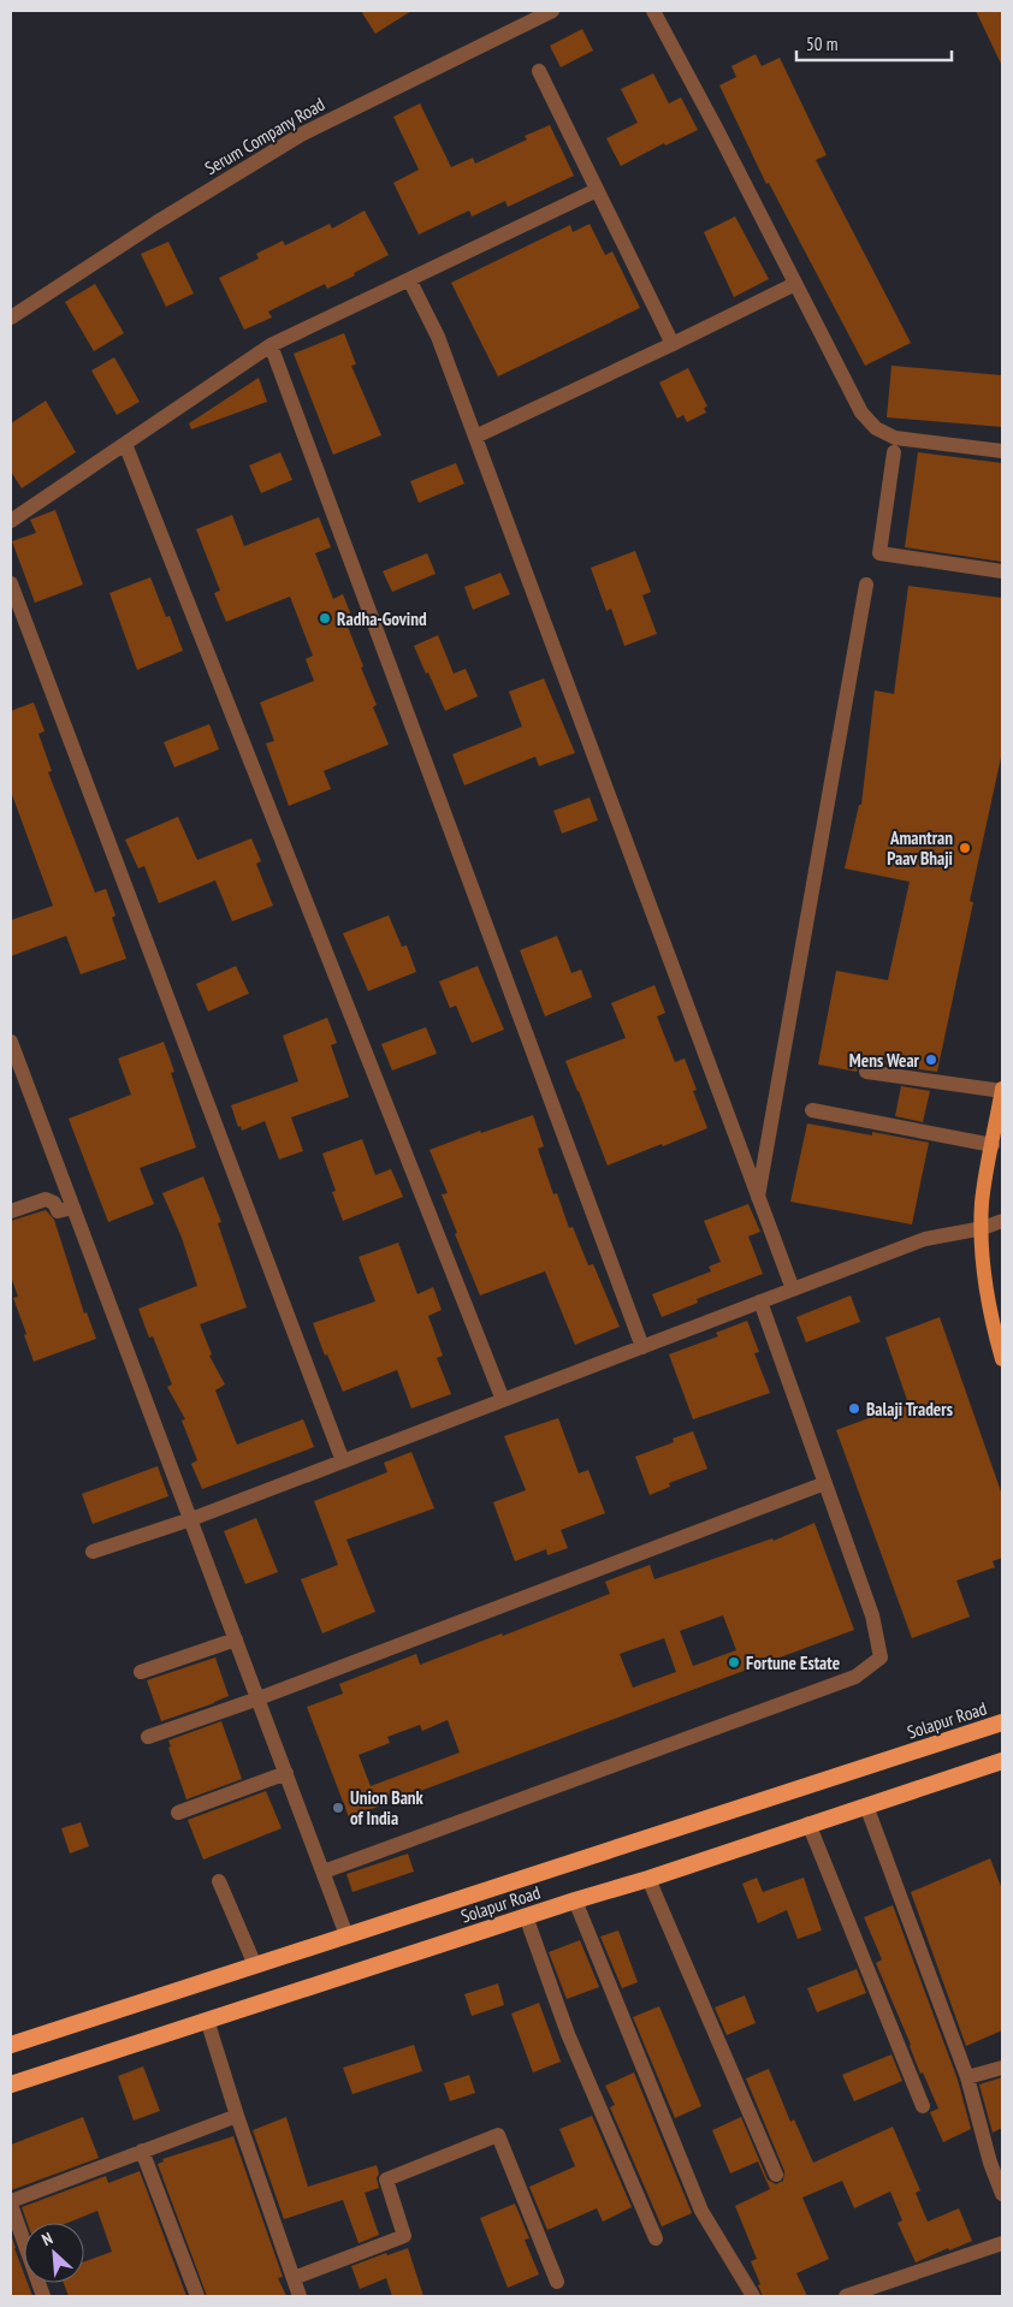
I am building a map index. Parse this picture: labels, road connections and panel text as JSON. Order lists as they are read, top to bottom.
{
  "streets": {
    "highway": ["Solapur Road"],
    "street": ["Serum Company Road"]
  },
  "places": [
    "Radha-Govind",
    "Amantran Paav Bhaji",
    "Mens Wear",
    "Balaji Traders",
    "Fortune Estate",
    "Union Bank of India"
  ],
  "scale_bar": "50 m",
  "north": "top left"
}
